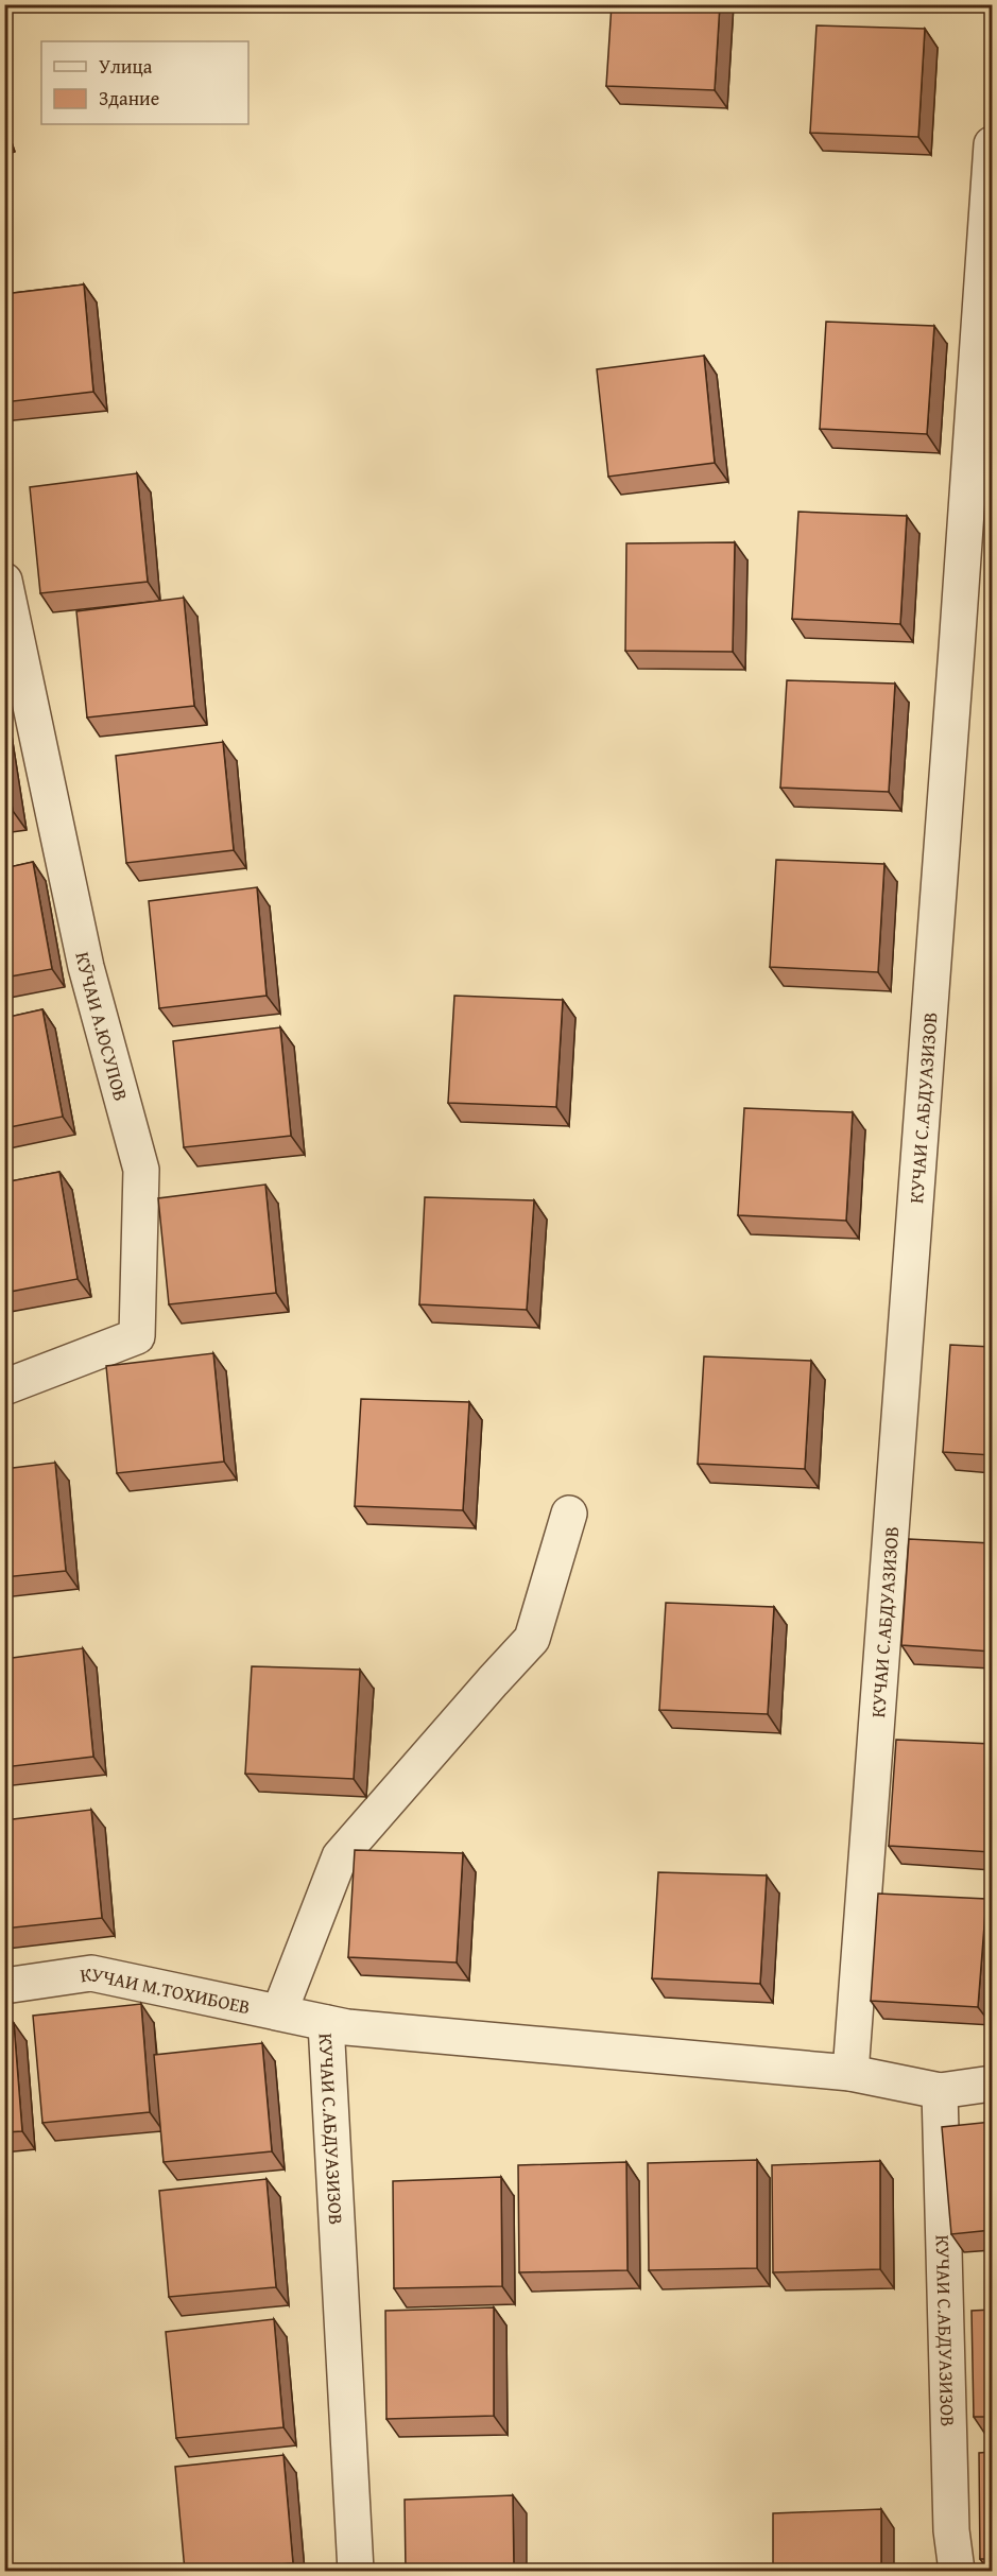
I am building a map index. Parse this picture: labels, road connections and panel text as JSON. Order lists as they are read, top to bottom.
{
  "streets": {
    "street": ["КӮЧАИ А.ЮСУПОВ", "КУЧАИ С.АБДУАЗИЗОВ", "КУЧАИ М.ТОХИБОЕВ"]
  },
  "crossings": [
    ["КУЧАИ С.АБДУАЗИЗОВ", "КУЧАИ М.ТОХИБОЕВ"]
  ],
  "legend": ["Улица", "Здание"]
}
